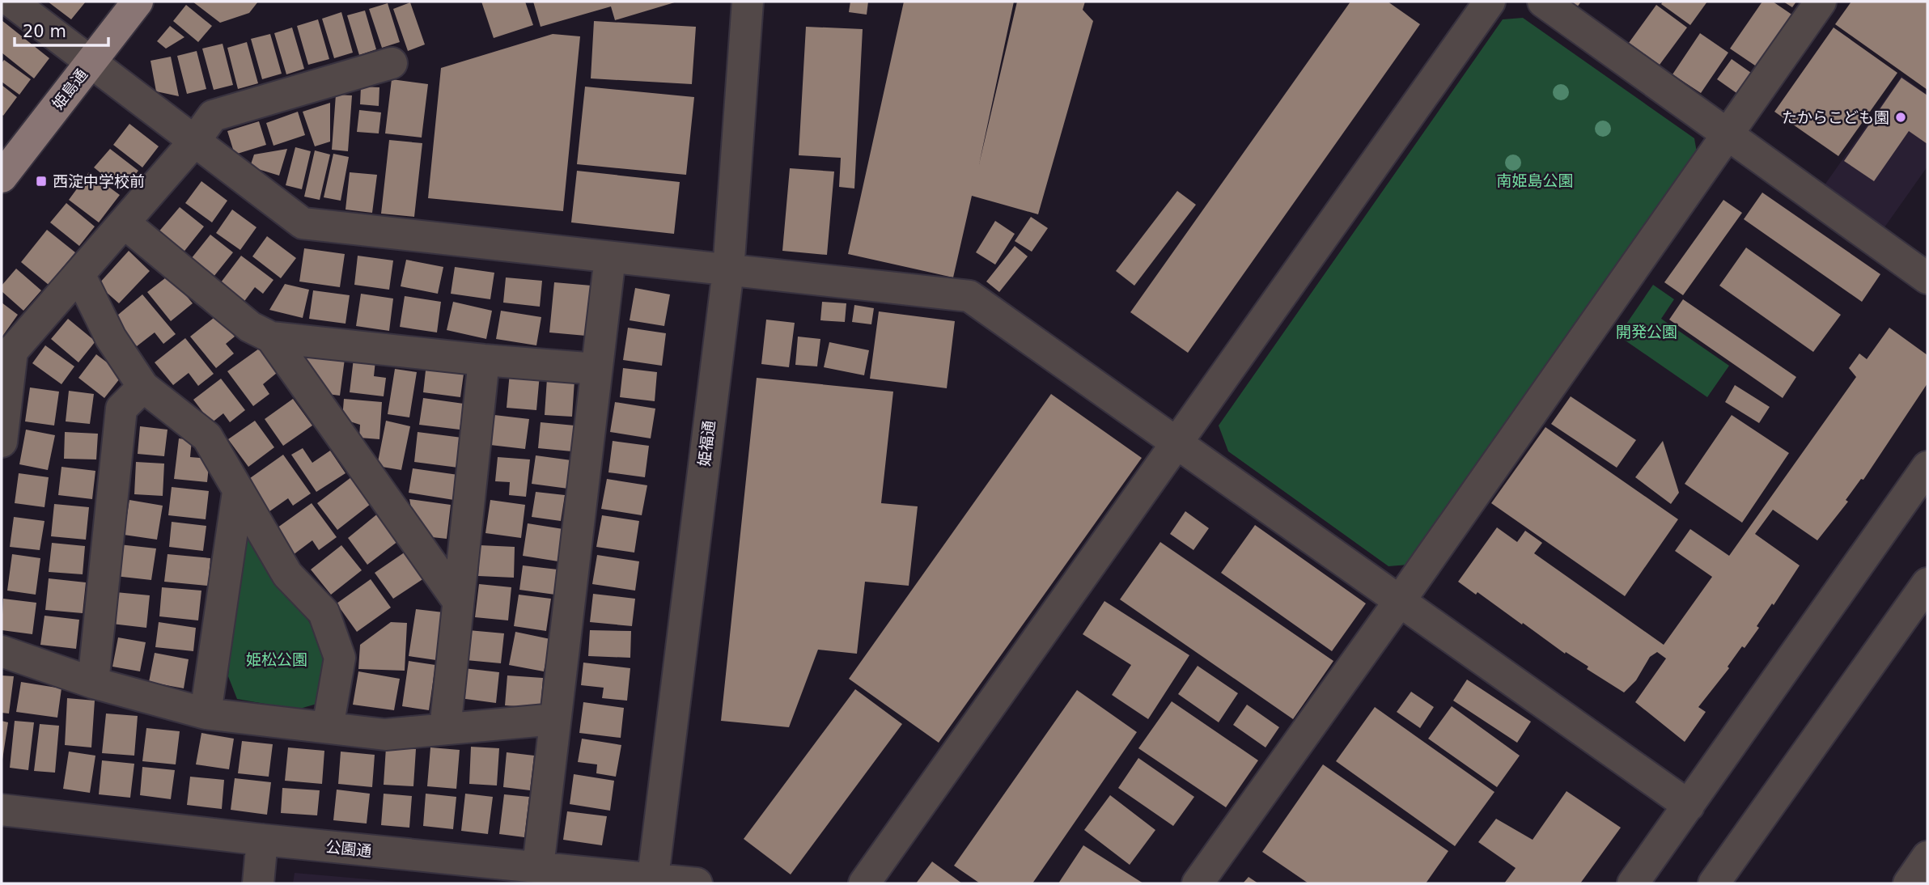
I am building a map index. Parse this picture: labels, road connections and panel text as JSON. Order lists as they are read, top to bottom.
{
  "streets": {
    "main road": ["姫島通"],
    "street": ["姫福通", "公園通"]
  },
  "crossings": [
    ["姫福通", "公園通"]
  ],
  "parks": ["南姫島公園", "開発公園", "姫松公園"],
  "places": {
    "other": ["たからこども園"],
    "transit": ["西淀中学校前"]
  },
  "scale_bar": "20 m"
}
